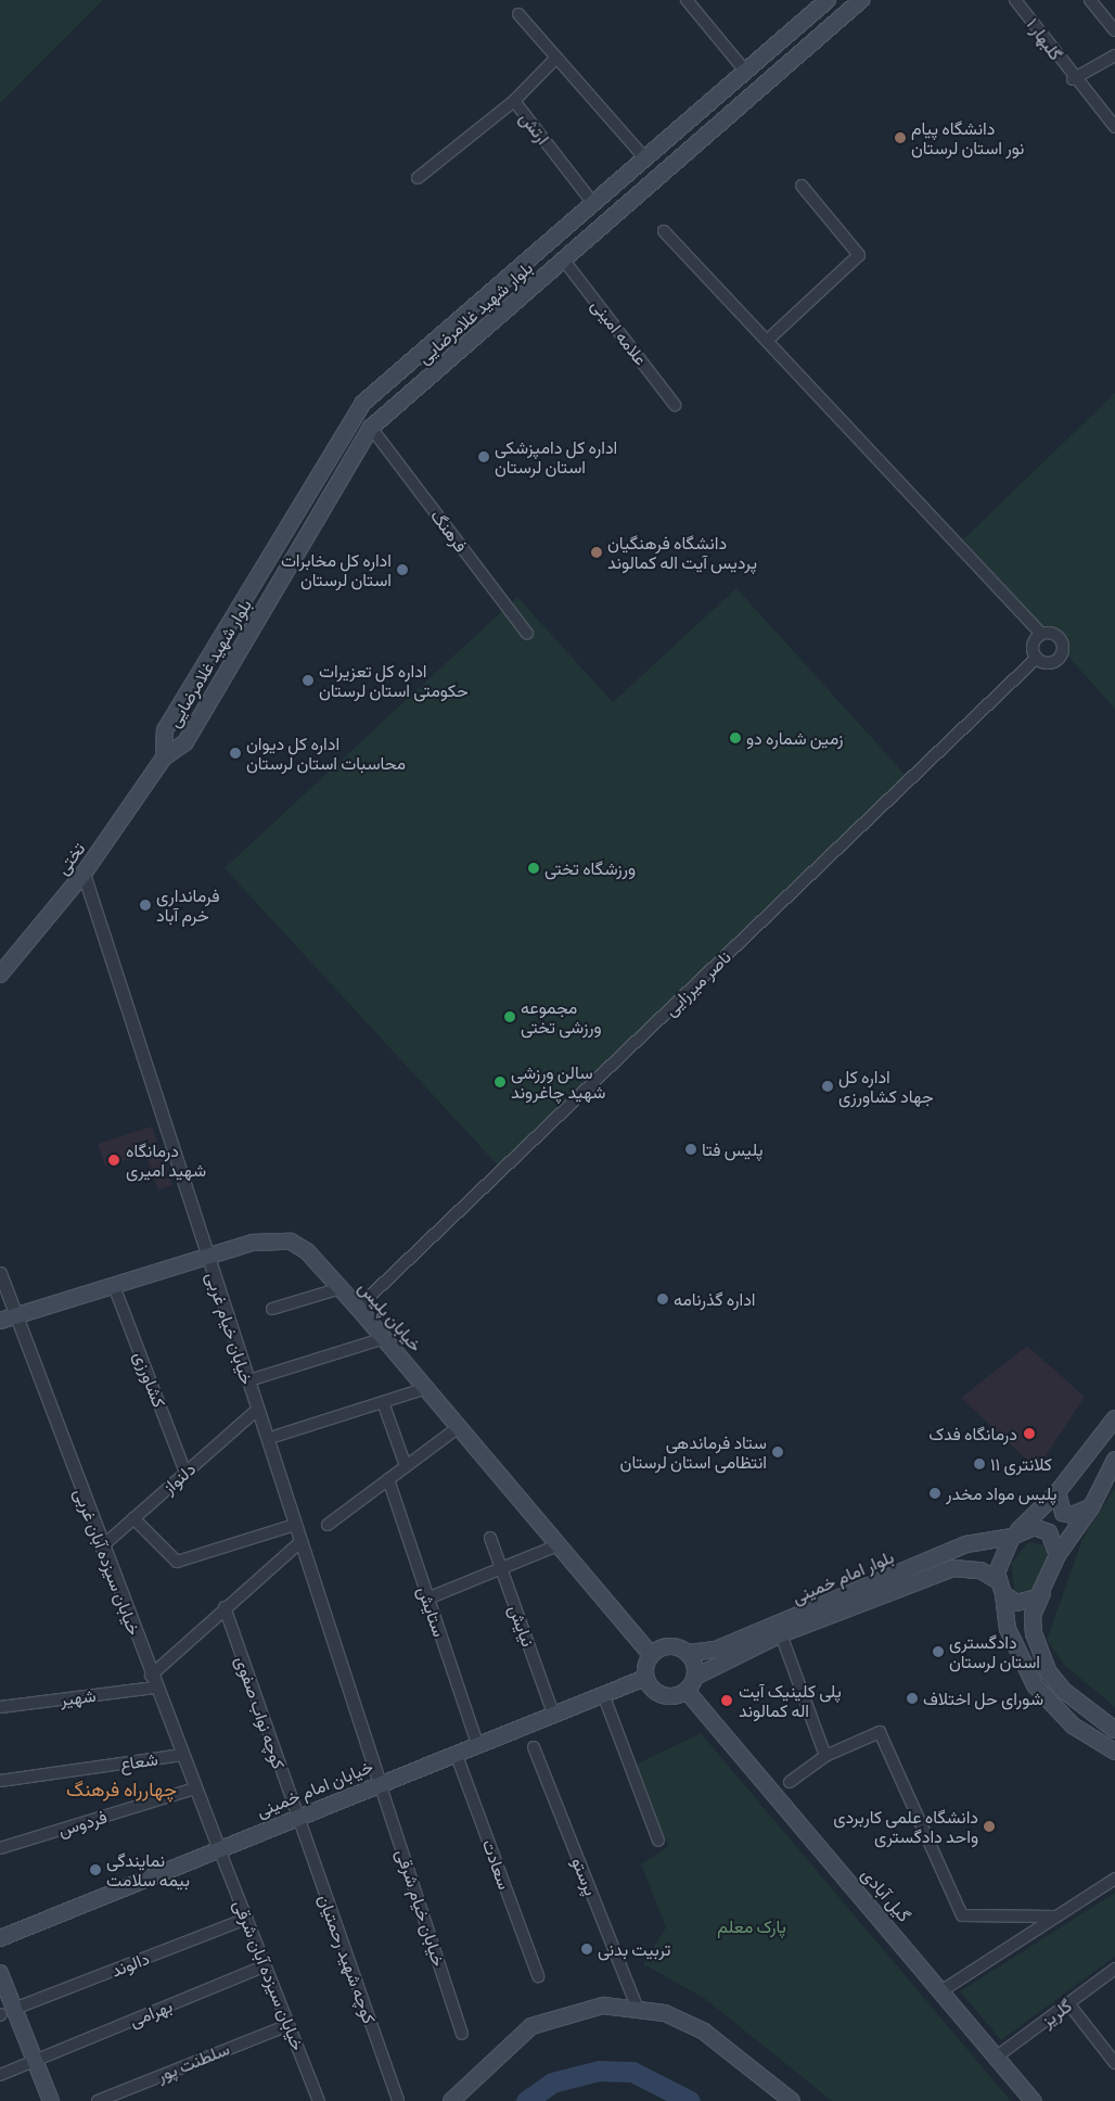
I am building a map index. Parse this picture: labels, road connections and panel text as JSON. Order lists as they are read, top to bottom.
{
  "streets": {
    "main road": [
      "بلوار شهید غلامرضایی",
      "تختی",
      "خیابان پلیس",
      "بلوار امام خمینی",
      "خیابان امام خمینی",
      "گیل آبادی"
    ],
    "street": [
      "گلبهار ۱",
      "ارتش",
      "علامه امینی",
      "فرهنگ",
      "ناصر میرزایی",
      "خیابان خیام غربی",
      "کشاورزی",
      "دلنواز",
      "خیابان سیزده آبان غربی",
      "ستایش",
      "نیایش",
      "شهیر",
      "کوچه نواب صفوی",
      "شعاع",
      "فردوس",
      "سعادت",
      "پرستو",
      "خیابان خیام شرقی",
      "کوچه شهید رحمتیان",
      "دالوند",
      "خیابان سیزده آبان شرقی",
      "بهرامی",
      "گلریز",
      "سلطنت پور"
    ]
  },
  "crossings": [
    ["ارتش", "بلوار شهید غلامرضایی"],
    ["بلوار شهید غلامرضایی", "علامه امینی"],
    ["بلوار شهید غلامرضایی", "فرهنگ"],
    ["بلوار شهید غلامرضایی", "تختی"],
    ["تختی", "خیابان خیام غربی"],
    ["ناصر میرزایی", "خیابان پلیس"],
    ["خیابان پلیس", "خیابان خیام غربی"],
    ["خیابان پلیس", "کشاورزی"],
    ["خیابان پلیس", "خیابان سیزده آبان غربی"],
    ["خیابان پلیس", "بلوار امام خمینی"],
    ["خیابان پلیس", "خیابان امام خمینی"],
    ["خیابان پلیس", "گیل آبادی"],
    ["خیابان خیام غربی", "دلنواز"],
    ["خیابان خیام غربی", "خیابان امام خمینی"],
    ["خیابان خیام غربی", "خیابان خیام شرقی"],
    ["کشاورزی", "دلنواز"],
    ["دلنواز", "خیابان سیزده آبان غربی"],
    ["خیابان سیزده آبان غربی", "شهیر"],
    ["خیابان سیزده آبان غربی", "شعاع"],
    ["خیابان سیزده آبان غربی", "خیابان امام خمینی"],
    ["خیابان سیزده آبان غربی", "فردوس"],
    ["خیابان سیزده آبان غربی", "خیابان سیزده آبان شرقی"],
    ["بلوار امام خمینی", "خیابان امام خمینی"],
    ["بلوار امام خمینی", "گیل آبادی"],
    ["ستایش", "خیابان امام خمینی"],
    ["نیایش", "خیابان امام خمینی"],
    ["کوچه نواب صفوی", "خیابان امام خمینی"],
    ["کوچه نواب صفوی", "کوچه شهید رحمتیان"],
    ["خیابان امام خمینی", "سعادت"],
    ["خیابان امام خمینی", "گیل آبادی"],
    ["خیابان امام خمینی", "خیابان خیام شرقی"],
    ["خیابان امام خمینی", "کوچه شهید رحمتیان"],
    ["خیابان امام خمینی", "خیابان سیزده آبان شرقی"],
    ["گیل آبادی", "گلریز"],
    ["دالوند", "خیابان سیزده آبان شرقی"],
    ["خیابان سیزده آبان شرقی", "بهرامی"],
    ["خیابان سیزده آبان شرقی", "سلطنت پور"]
  ],
  "districts": ["چهارراه فرهنگ"],
  "parks": ["پارک معلم"],
  "places": [
    "دانشگاه پیام نور استان لرستان",
    "اداره کل دامپزشکی استان لرستان",
    "دانشگاه فرهنگیان پردیس آیت اله کمالوند",
    "اداره کل مخابرات استان لرستان",
    "اداره کل تعزیرات حکومتی استان لرستان",
    "زمین شماره دو",
    "اداره کل دیوان محاسبات استان لرستان",
    "ورزشگاه تختی",
    "فرمانداری خرم آباد",
    "مجموعه ورزشی تختی",
    "سالن ورزشی شهید چاغروند",
    "اداره کل جهاد کشاورزی",
    "پلیس فتا",
    "درمانگاه شهید امیری",
    "اداره گذرنامه",
    "درمانگاه فدک",
    "ستاد فرماندهی انتظامی استان لرستان",
    "کلانتری ۱۱",
    "پلیس مواد مخدر",
    "دادگستری استان لرستان",
    "شورای حل اختلاف",
    "پلی کلینیک آیت اله کمالوند",
    "دانشگاه علمی کاربردی واحد دادگستری",
    "نمایندگی بیمه سلامت",
    "تربیت بدنی"
  ]
}
